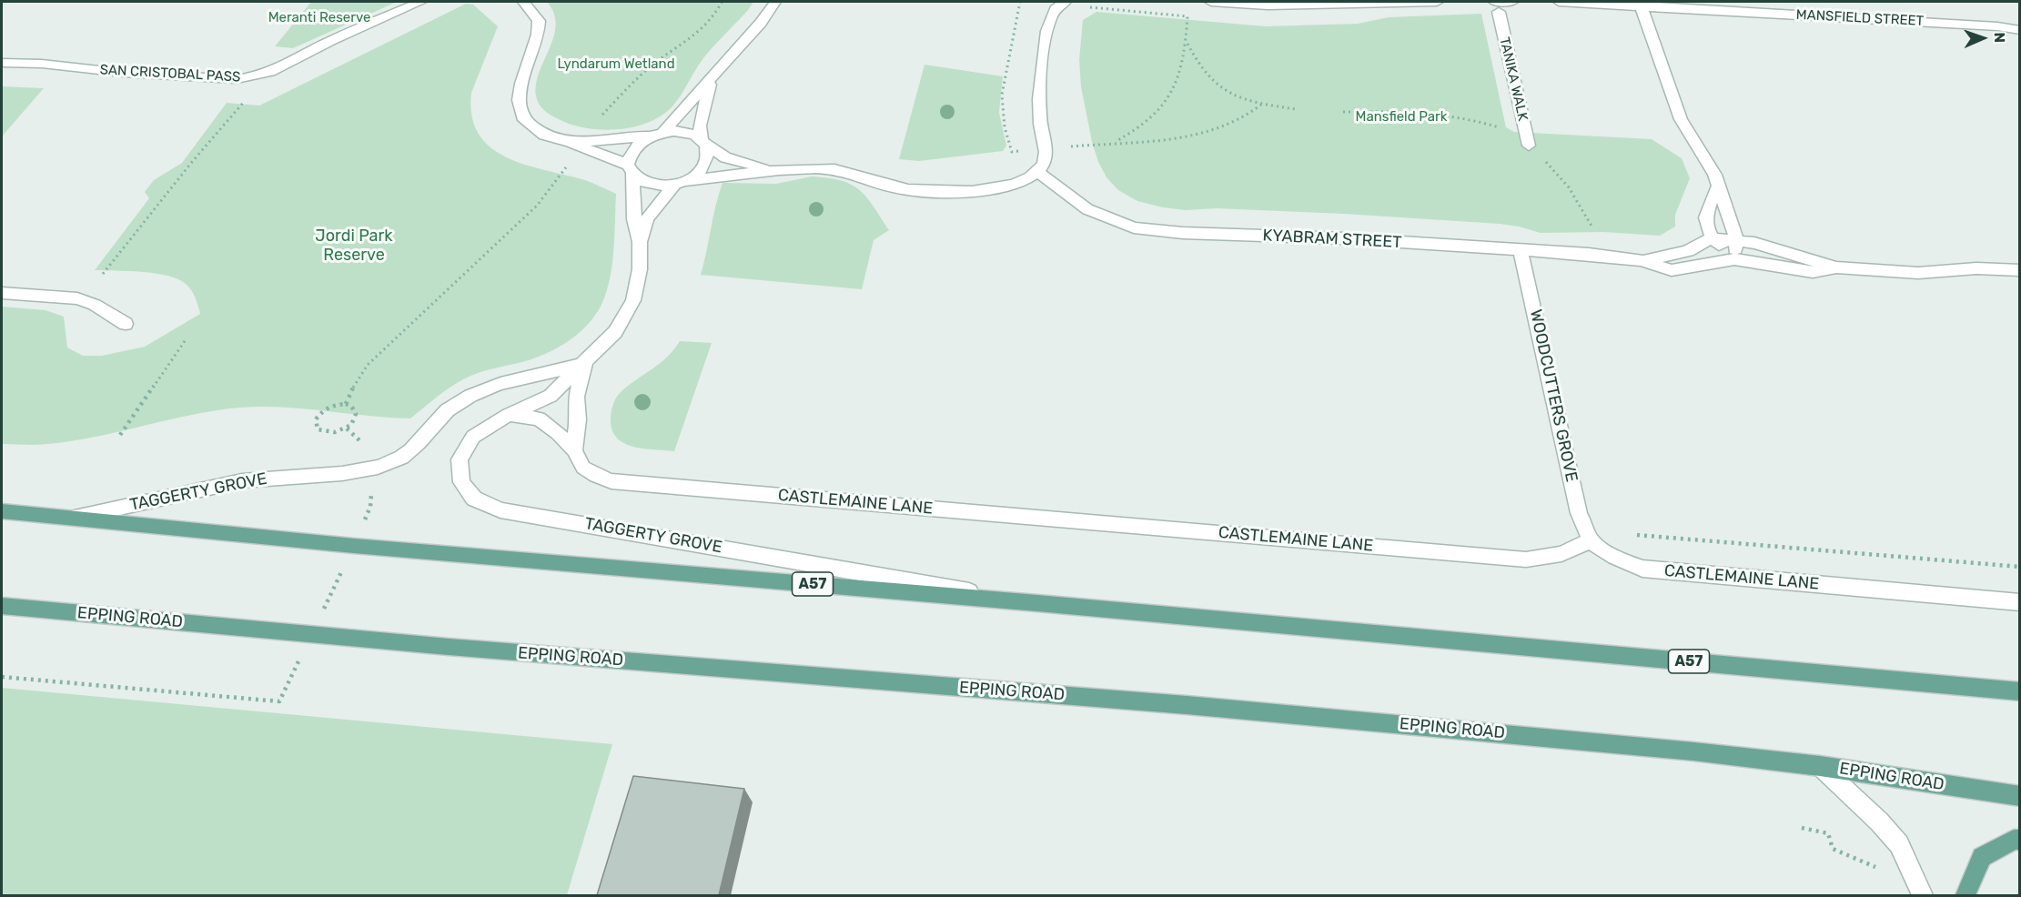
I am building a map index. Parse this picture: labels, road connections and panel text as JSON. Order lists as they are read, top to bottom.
{
  "streets": {
    "main road": ["A57", "EPPING ROAD"],
    "street": [
      "MANSFIELD STREET",
      "SAN CRISTOBAL PASS",
      "TANIKA WALK",
      "KYABRAM STREET",
      "WOODCUTTERS GROVE",
      "TAGGERTY GROVE",
      "CASTLEMAINE LANE"
    ]
  },
  "crossings": [
    ["KYABRAM STREET", "WOODCUTTERS GROVE"],
    ["WOODCUTTERS GROVE", "CASTLEMAINE LANE"],
    ["TAGGERTY GROVE", "CASTLEMAINE LANE"],
    ["TAGGERTY GROVE", "A57"]
  ],
  "parks": [
    "Meranti Reserve",
    "Lyndarum Wetland",
    "Mansfield Park",
    "Jordi Park Reserve"
  ],
  "north": "right"
}
